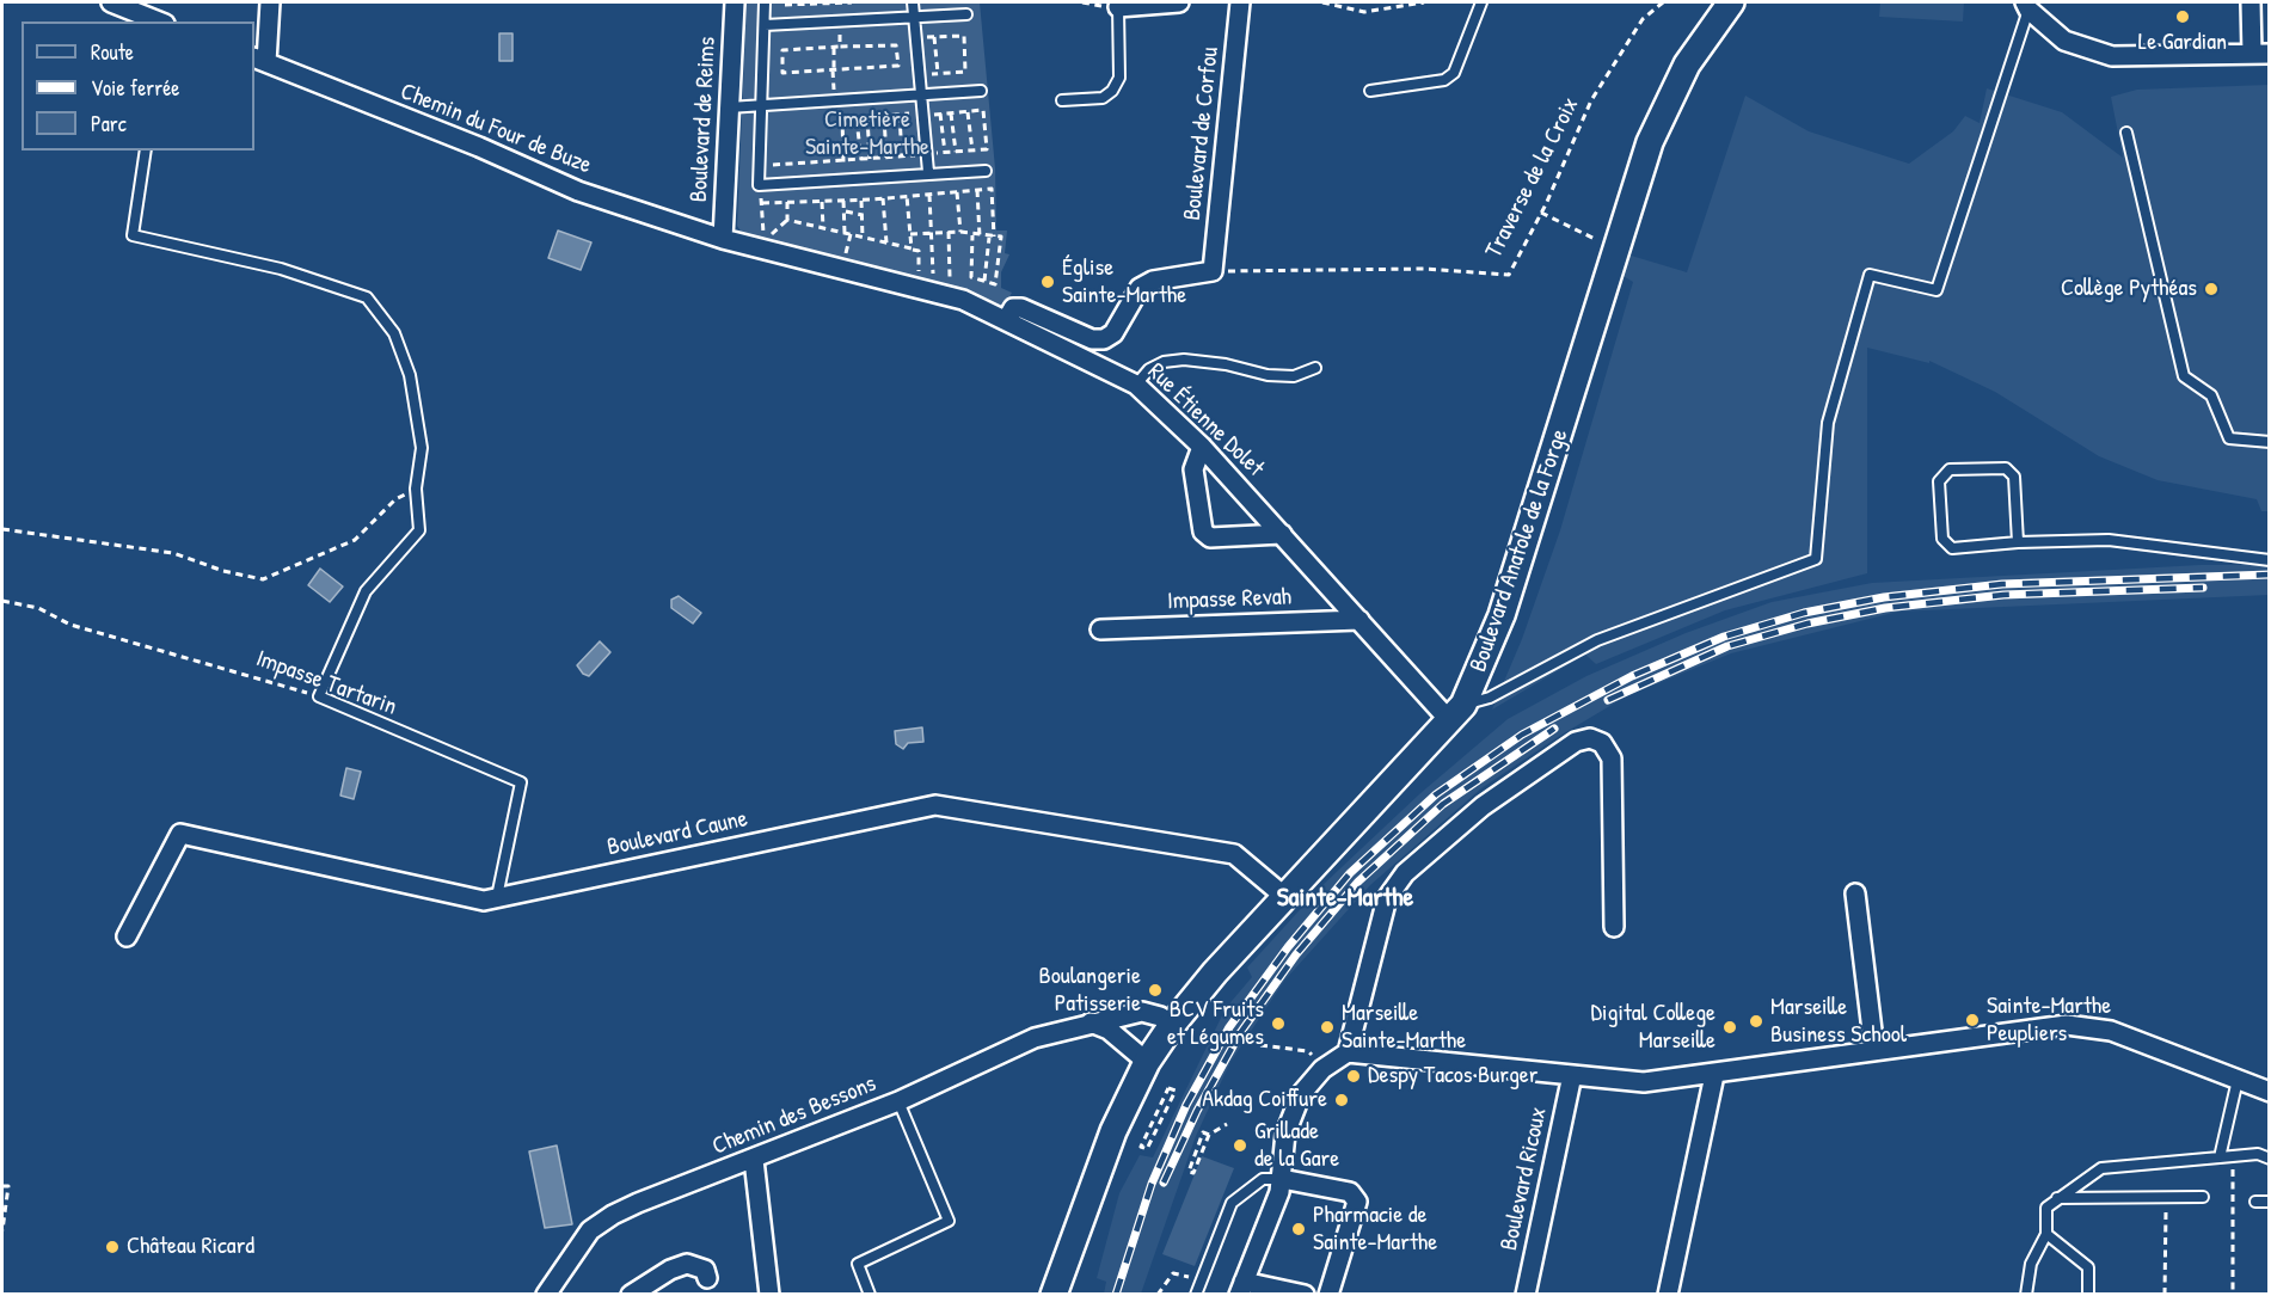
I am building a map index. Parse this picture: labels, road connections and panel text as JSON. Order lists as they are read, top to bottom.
{
  "streets": {
    "main road": ["Boulevard Anatole de la Forge"],
    "street": [
      "Boulevard de Reims",
      "Chemin du Four de Buze",
      "Boulevard de Corfou",
      "Rue Étienne Dolet",
      "Impasse Revah",
      "Boulevard Caune",
      "Chemin des Bessons",
      "Boulevard Ricoux"
    ],
    "lane": ["Impasse Tartarin"],
    "path": ["Traverse de la Croix"]
  },
  "crossings": [
    ["Boulevard de Reims", "Chemin du Four de Buze"],
    ["Boulevard de Reims", "Rue Étienne Dolet"],
    ["Chemin du Four de Buze", "Rue Étienne Dolet"],
    ["Boulevard de Corfou", "Traverse de la Croix"],
    ["Rue Étienne Dolet", "Boulevard Anatole de la Forge"],
    ["Rue Étienne Dolet", "Impasse Revah"],
    ["Boulevard Anatole de la Forge", "Boulevard Caune"],
    ["Boulevard Anatole de la Forge", "Chemin des Bessons"],
    ["Impasse Tartarin", "Boulevard Caune"]
  ],
  "districts": ["Sainte-Marthe"],
  "parks": ["Cimetière Sainte-Marthe"],
  "places": [
    "Le Gardian",
    "Église Sainte-Marthe",
    "Collège Pythéas",
    "Boulangerie Patisserie",
    "Sainte-Marthe Peupliers",
    "Marseille Business School",
    "BCV Fruits et Légumes",
    "Marseille Sainte-Marthe",
    "Digital College Marseille",
    "Despy Tacos Burger",
    "Akdag Coiffure",
    "Grillade de la Gare",
    "Pharmacie de Sainte-Marthe",
    "Château Ricard"
  ],
  "legend": ["Route", "Voie ferrée", "Parc"]
}
